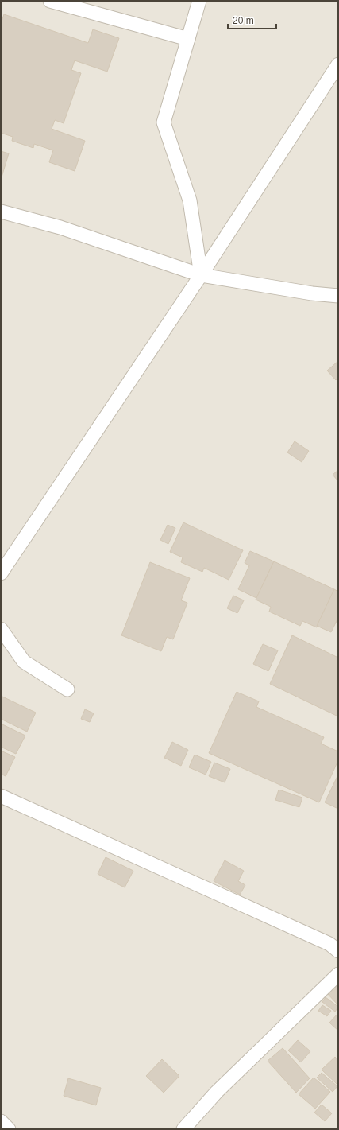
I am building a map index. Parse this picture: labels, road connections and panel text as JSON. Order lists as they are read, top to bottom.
{
  "scale_bar": "20 m"
}
